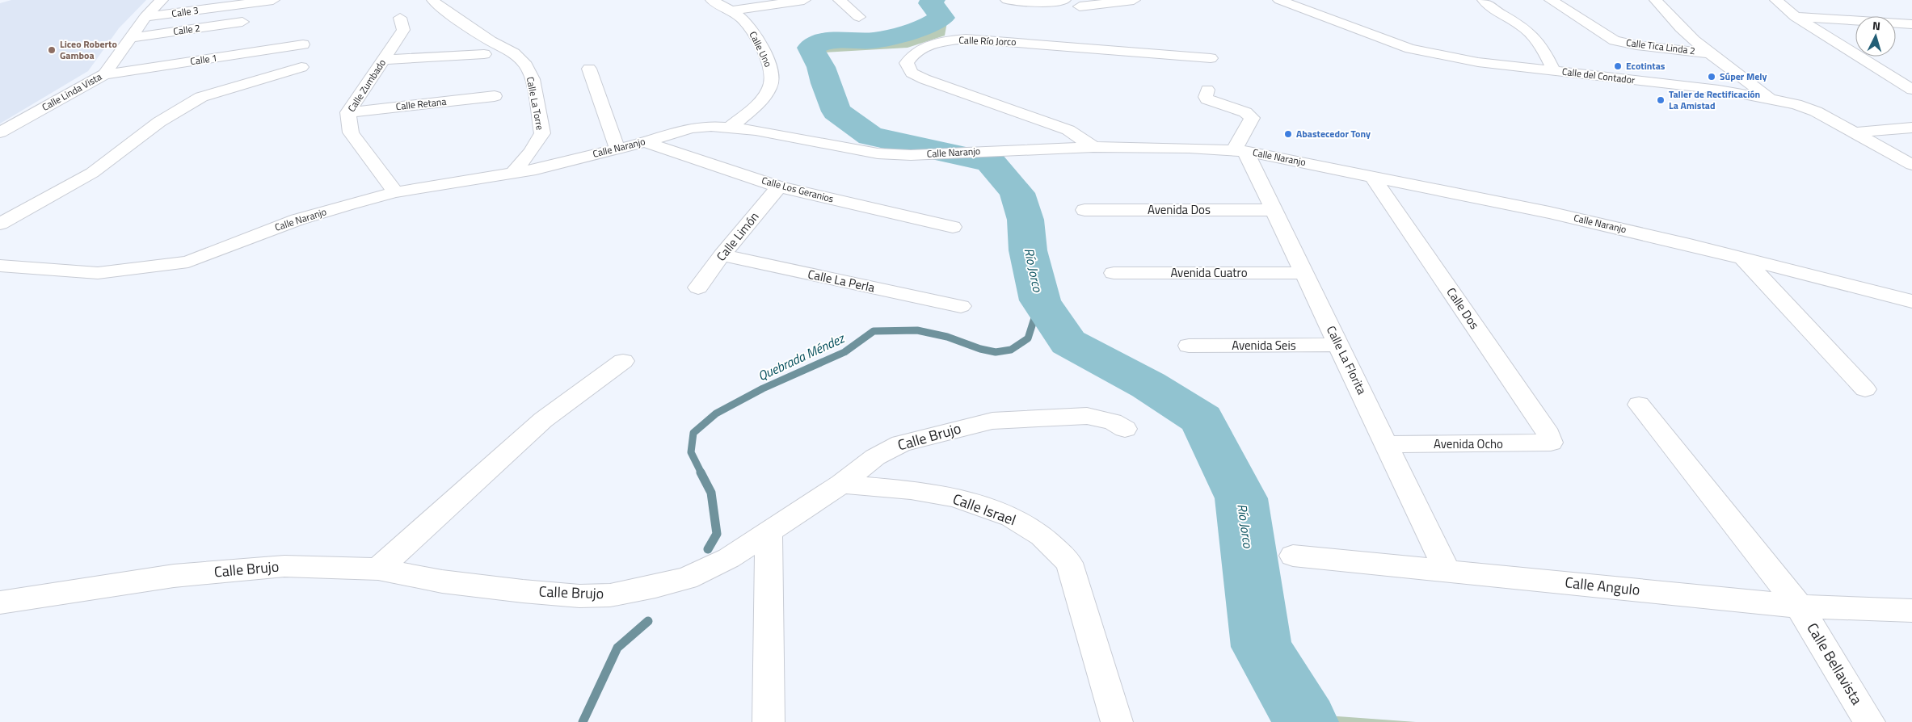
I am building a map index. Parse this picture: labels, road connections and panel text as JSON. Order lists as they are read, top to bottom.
{
  "streets": {
    "street": [
      "Calle 3",
      "Calle 2",
      "Calle Río Jorco",
      "Calle Tica Linda 2",
      "Calle Uno",
      "Calle 1",
      "Calle del Contador",
      "Calle Zumbado",
      "Calle Linda Vista",
      "Calle La Torre",
      "Calle Retana",
      "Calle Naranjo",
      "Calle Los Geranios",
      "Avenida Dos",
      "Calle Limón",
      "Avenida Cuatro",
      "Calle La Perla",
      "Calle Dos",
      "Avenida Seis",
      "Calle La Florita",
      "Calle Brujo",
      "Avenida Ocho",
      "Calle Israel",
      "Calle Angulo",
      "Calle Bellavista"
    ]
  },
  "crossings": [
    ["Calle 3", "Calle Linda Vista"],
    ["Calle 2", "Calle Linda Vista"],
    ["Calle Río Jorco", "Calle Naranjo"],
    ["Calle Uno", "Calle Naranjo"],
    ["Calle 1", "Calle Linda Vista"],
    ["Calle Zumbado", "Calle Retana"],
    ["Calle Zumbado", "Calle Naranjo"],
    ["Calle La Torre", "Calle Naranjo"],
    ["Calle Naranjo", "Calle Los Geranios"],
    ["Calle Naranjo", "Calle Dos"],
    ["Calle Naranjo", "Calle La Florita"],
    ["Calle Los Geranios", "Calle Limón"],
    ["Avenida Dos", "Calle La Florita"],
    ["Calle Limón", "Calle La Perla"],
    ["Avenida Cuatro", "Calle La Florita"],
    ["Calle Dos", "Avenida Ocho"],
    ["Avenida Seis", "Calle La Florita"],
    ["Calle La Florita", "Avenida Ocho"],
    ["Calle La Florita", "Calle Angulo"],
    ["Calle Brujo", "Calle Israel"],
    ["Calle Angulo", "Calle Bellavista"]
  ],
  "water": ["Río Jorco", "Quebrada Méndez"],
  "places": [
    "Liceo Roberto Gamboa",
    "Ecotintas",
    "Súper Mely",
    "Taller de Rectificación La Amistad",
    "Abastecedor Tony"
  ],
  "north": "top"
}
